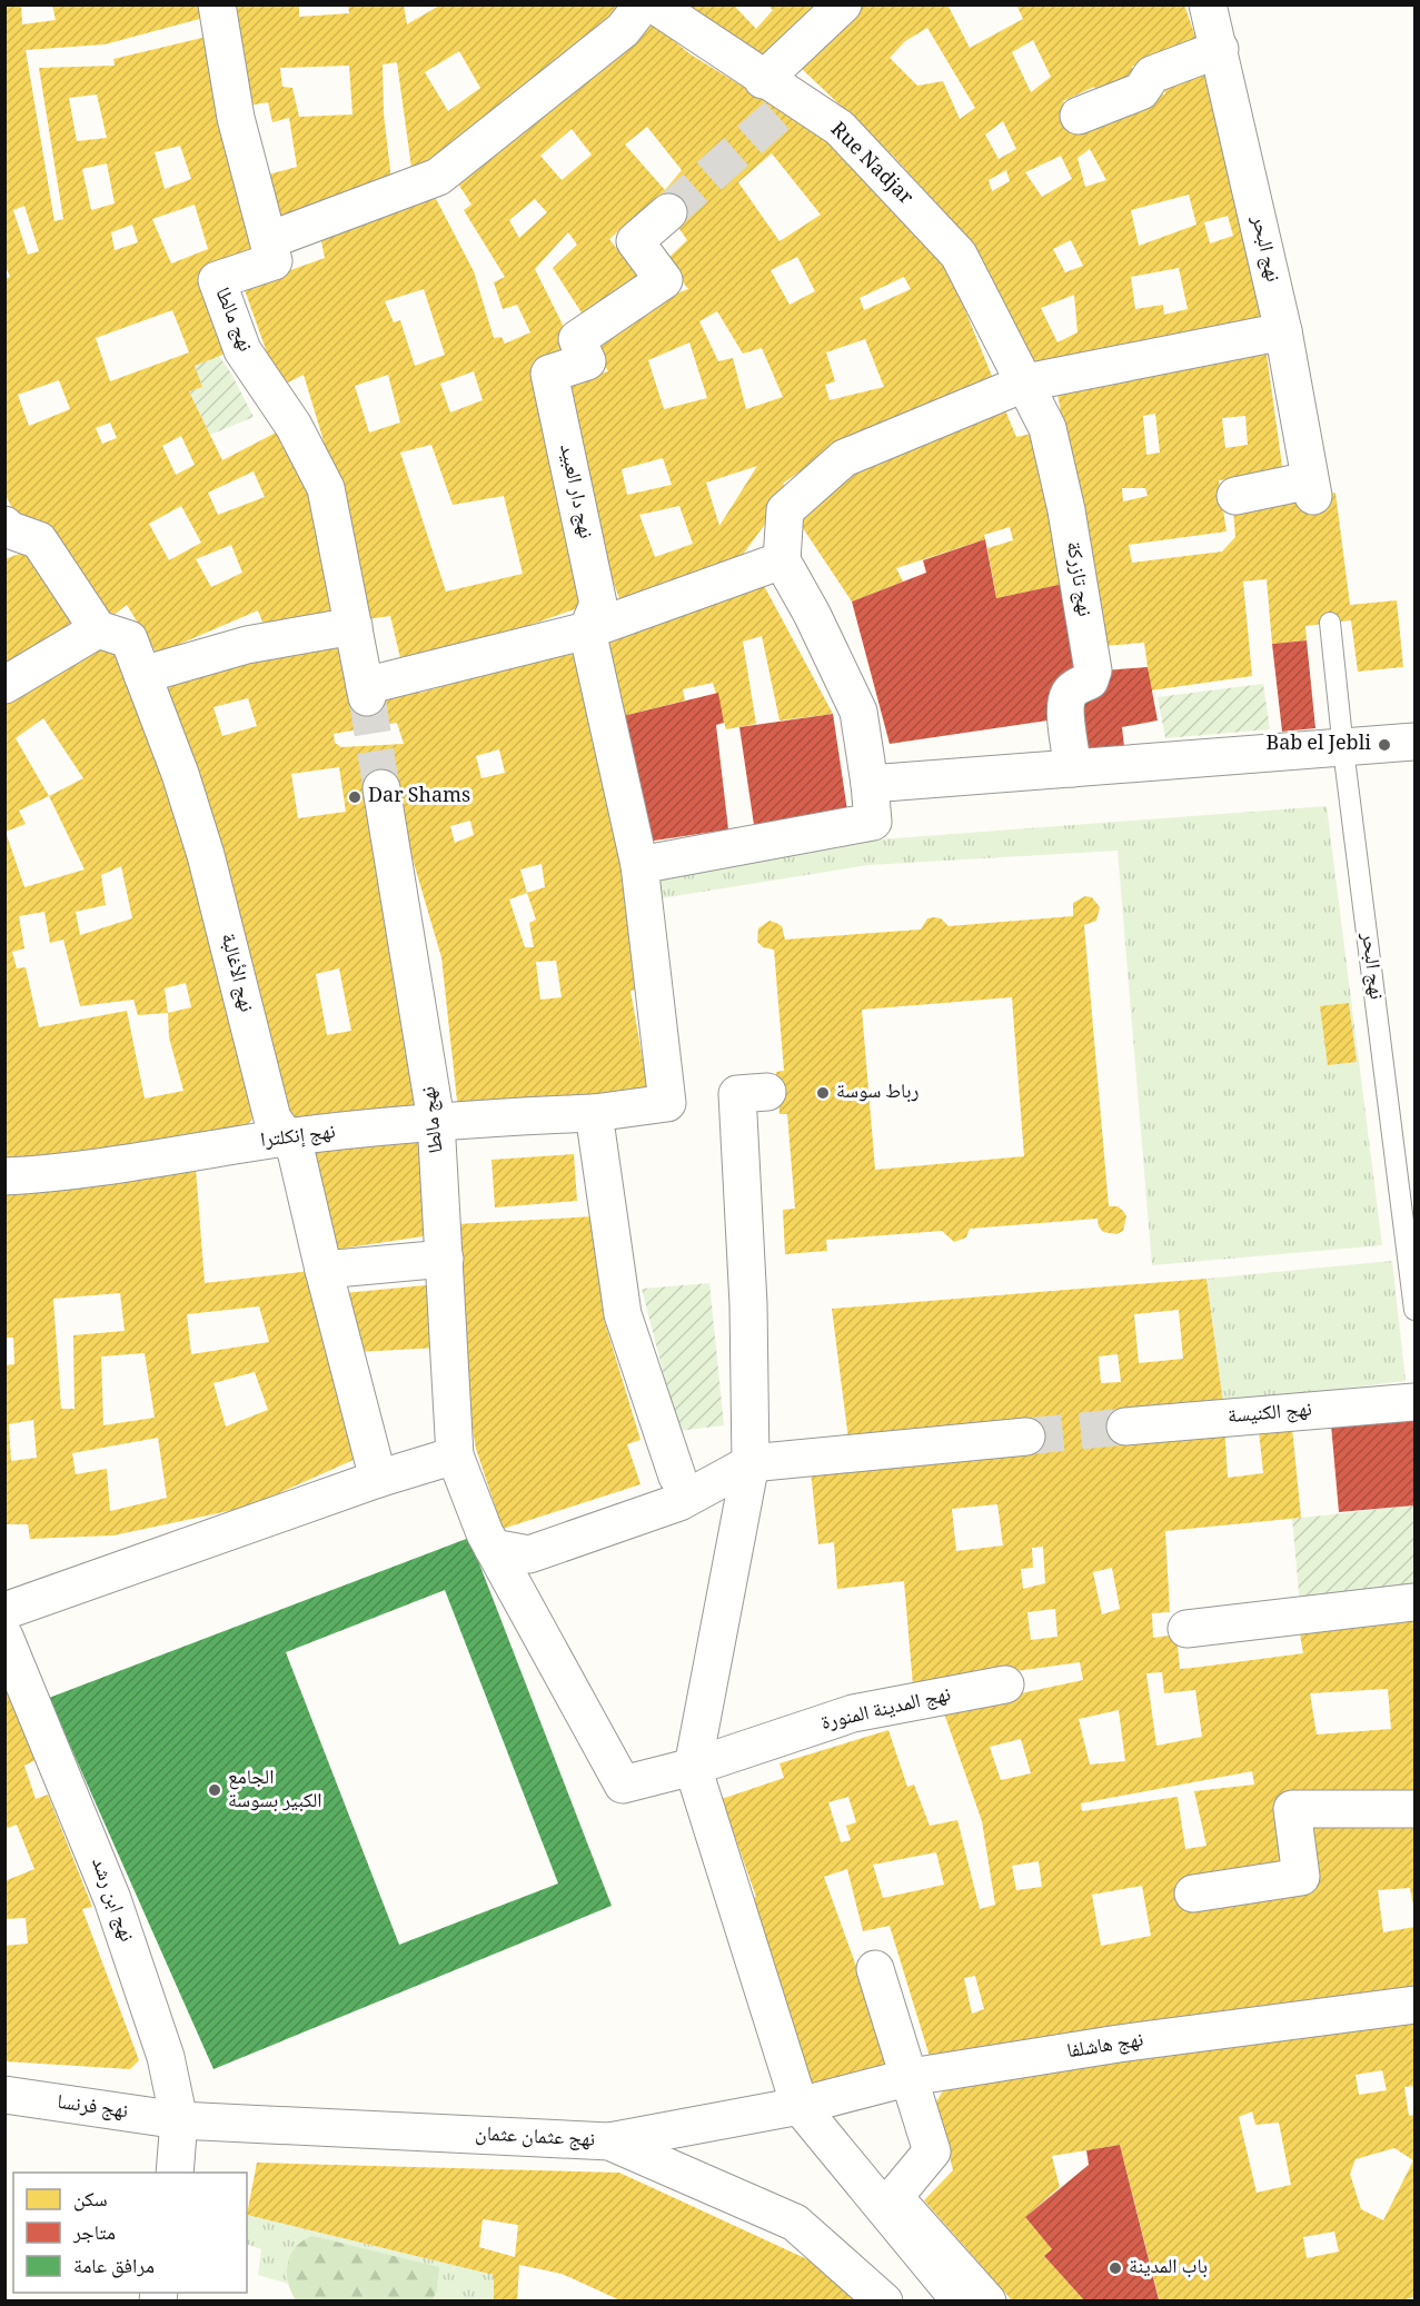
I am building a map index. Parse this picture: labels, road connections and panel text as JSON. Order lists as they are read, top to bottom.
{
  "streets": {
    "street": [
      "Rue Nadjar",
      "نهج البحر",
      "نهج مالطا",
      "نهج دار العبيد",
      "نهج تازركة",
      "نهج الأغالبة",
      "نهج إنكلترا",
      "نهج الكنيسة",
      "نهج المدينة المنورة",
      "نهج ابن رشد",
      "نهج هاشلفا",
      "نهج فرنسا",
      "نهج عثمان عثمان"
    ]
  },
  "crossings": [
    ["Rue Nadjar", "نهج تازركة"],
    ["نهج مالطا", "نهج دار العبيد"],
    ["نهج مالطا", "نهج إنكلترا"],
    ["نهج مالطا", "نهج المدينة المنورة"],
    ["نهج الأغالبة", "نهج إنكلترا"],
    ["نهج ابن رشد", "نهج فرنسا"],
    ["نهج ابن رشد", "نهج عثمان عثمان"],
    ["نهج هاشلفا", "نهج عثمان عثمان"],
    ["نهج فرنسا", "نهج عثمان عثمان"]
  ],
  "places": [
    "Bab el Jebli",
    "Dar Shams",
    "رباط سوسة",
    "الجامع الكبير بسوسة",
    "باب المدينة"
  ],
  "legend": ["سكن", "متاجر", "مرافق عامة"]
}
